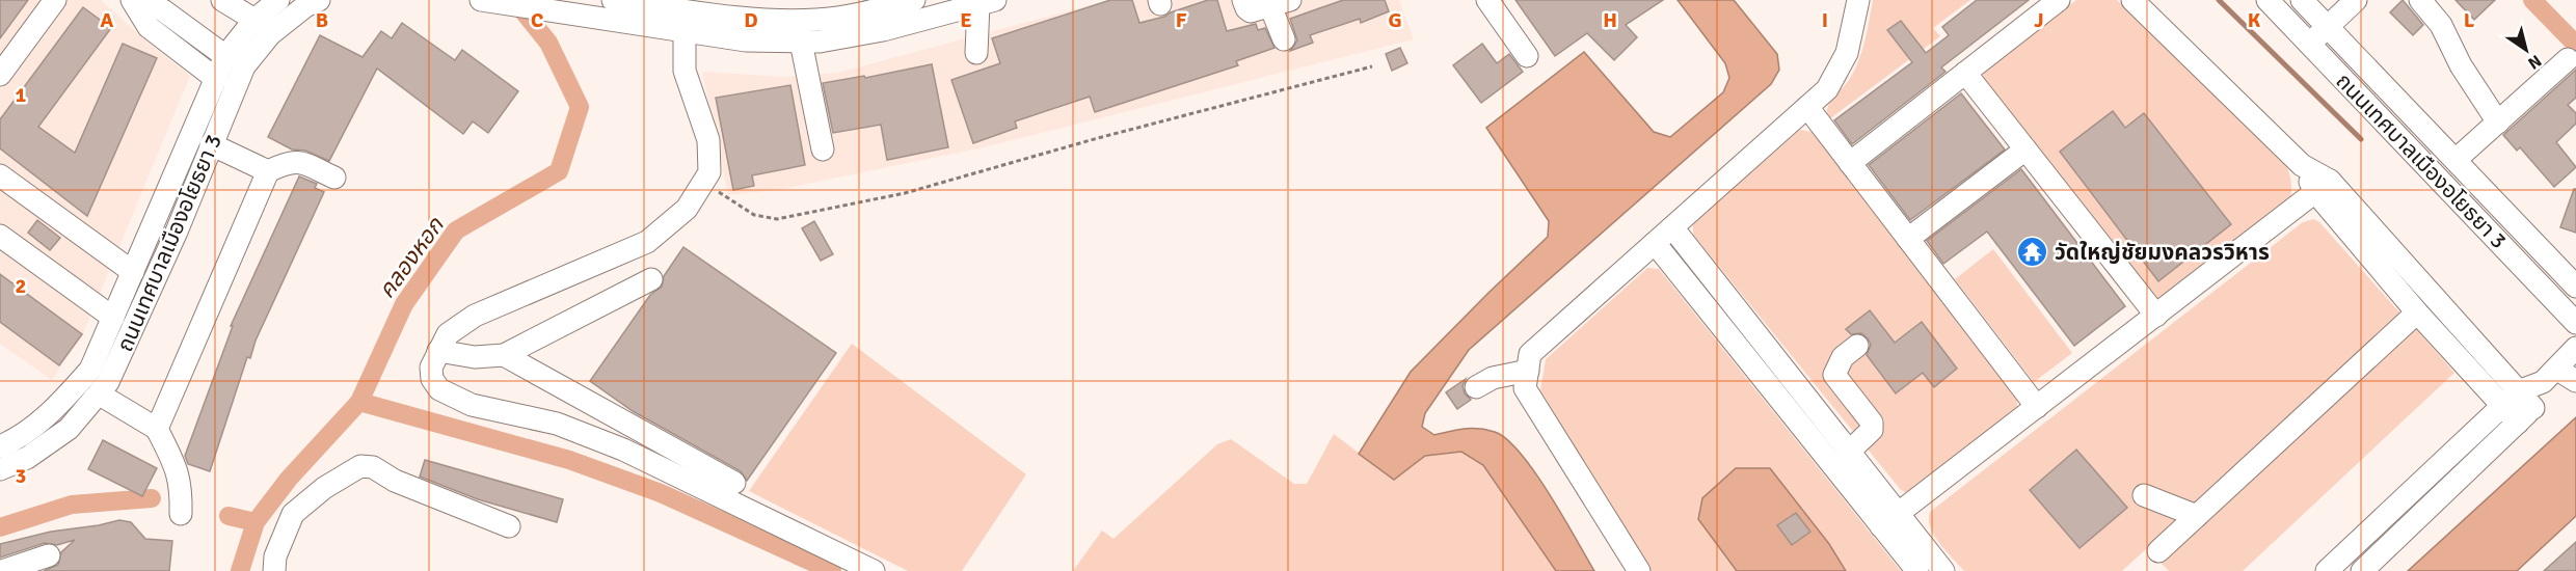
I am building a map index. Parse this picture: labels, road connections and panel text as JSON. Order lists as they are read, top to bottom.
{
  "streets": {
    "street": ["ถนนเทศบาลเมืองอโยธยา 3"]
  },
  "water": ["คลองหอก"],
  "places": {
    "temple": ["วัดใหญ่ชัยมงคลวรวิหาร"]
  },
  "north": "bottom right",
  "grid": {
    "columns": [
      "A",
      "B",
      "C",
      "D",
      "E",
      "F",
      "G",
      "H",
      "I",
      "J",
      "K",
      "L"
    ],
    "rows": ["1", "2", "3"]
  }
}
